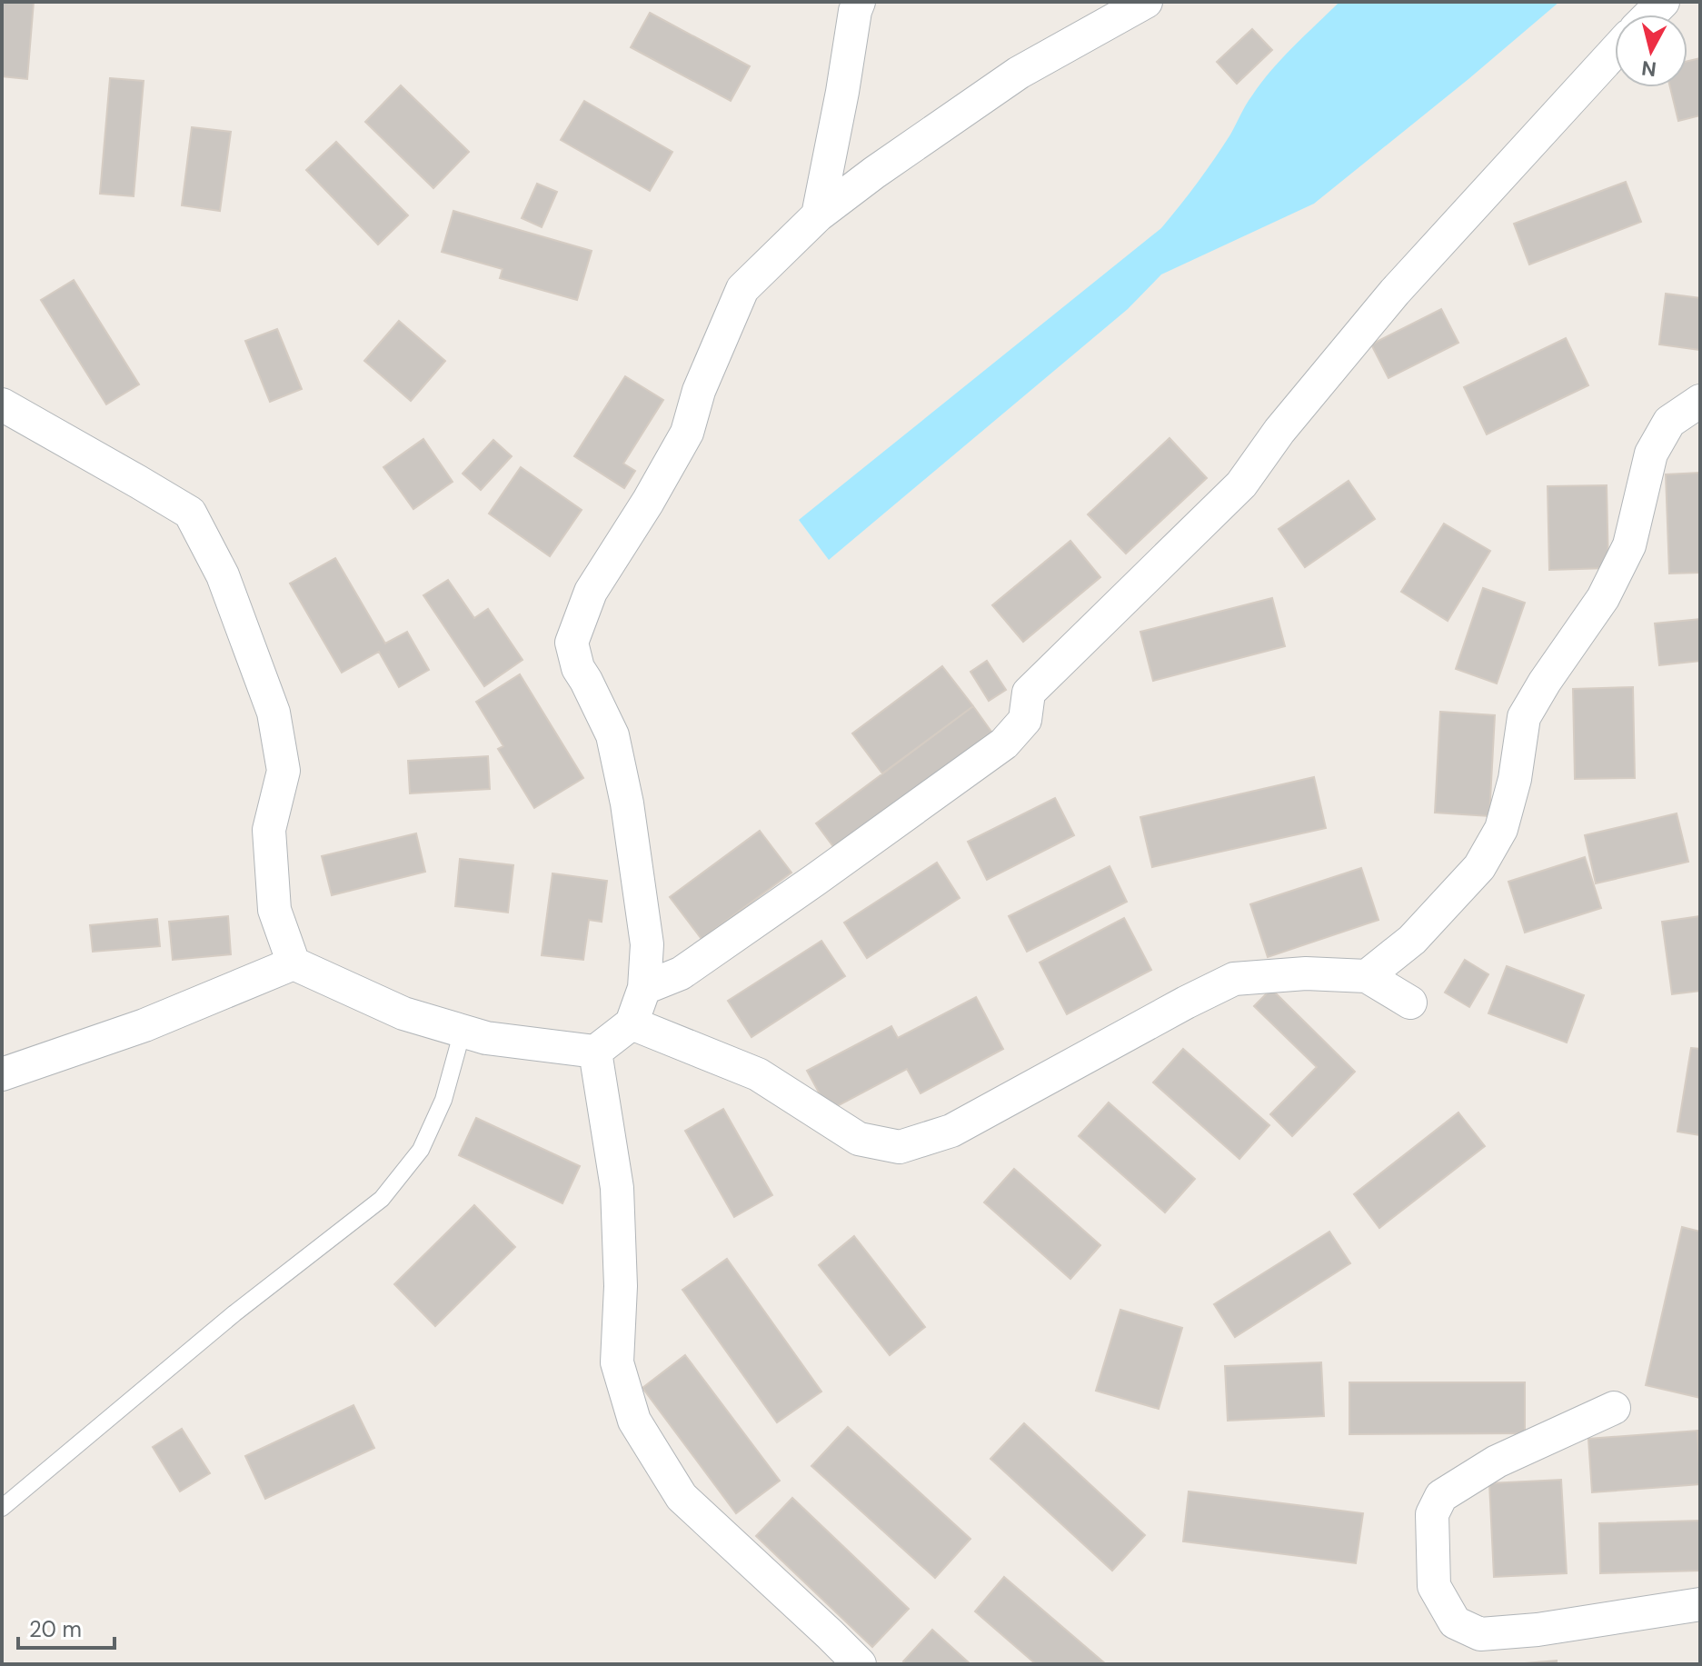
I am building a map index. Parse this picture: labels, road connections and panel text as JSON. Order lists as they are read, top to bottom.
{
  "scale_bar": "20 m",
  "north": "bottom"
}
